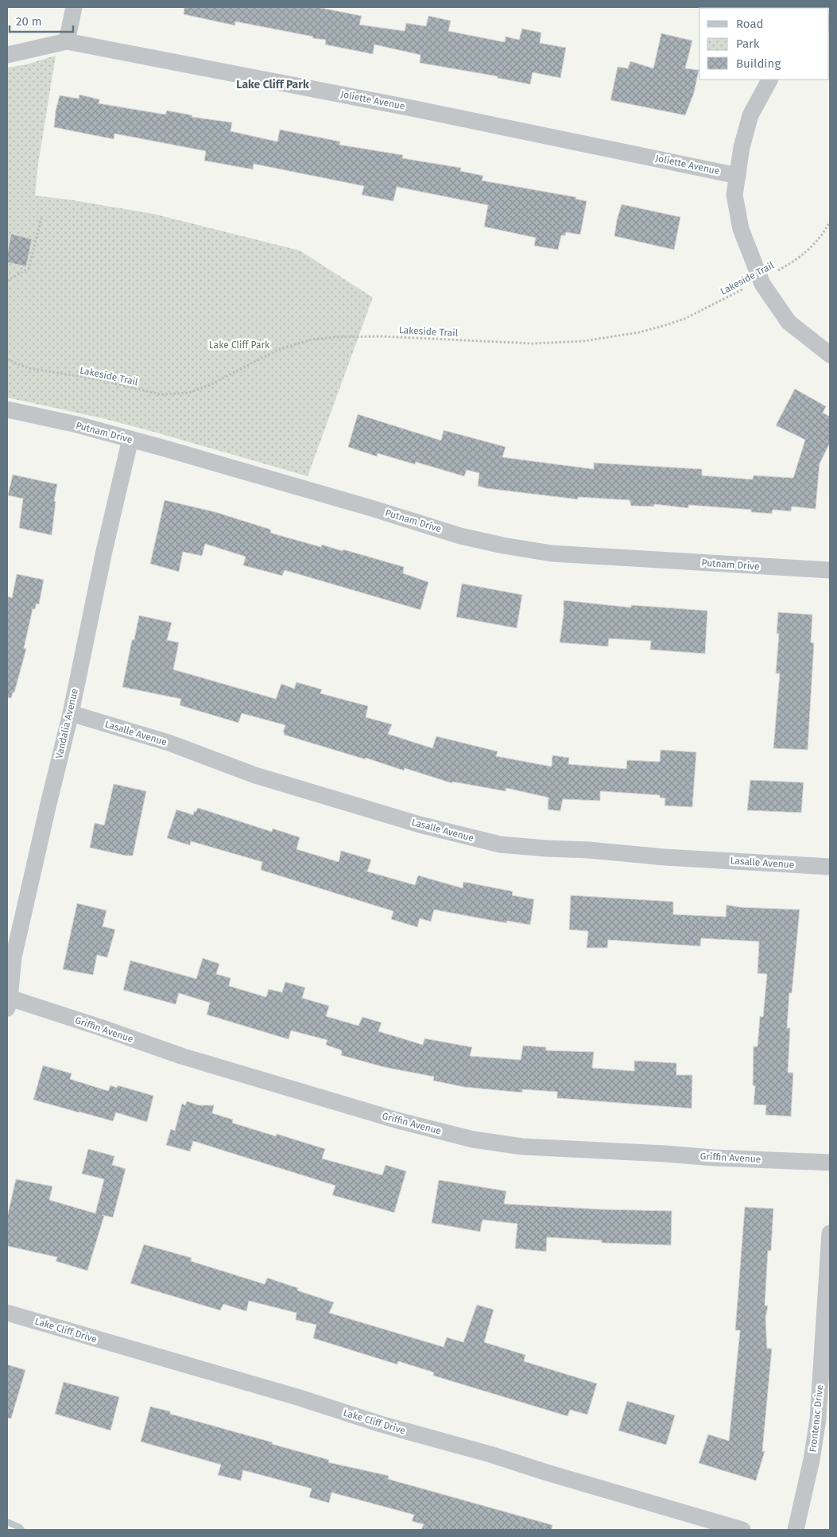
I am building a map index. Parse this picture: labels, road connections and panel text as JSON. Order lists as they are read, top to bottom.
{
  "streets": {
    "street": [
      "Joliette Avenue",
      "Putnam Drive",
      "Vandalia Avenue",
      "Lasalle Avenue",
      "Griffin Avenue",
      "Lake Cliff Drive",
      "Frontenac Drive"
    ],
    "path": ["Lakeside Trail"]
  },
  "crossings": [
    ["Putnam Drive", "Vandalia Avenue"],
    ["Vandalia Avenue", "Lasalle Avenue"],
    ["Vandalia Avenue", "Griffin Avenue"]
  ],
  "districts": ["Lake Cliff Park"],
  "parks": ["Lake Cliff Park"],
  "legend": ["Road", "Park", "Building"],
  "scale_bar": "20 m"
}
